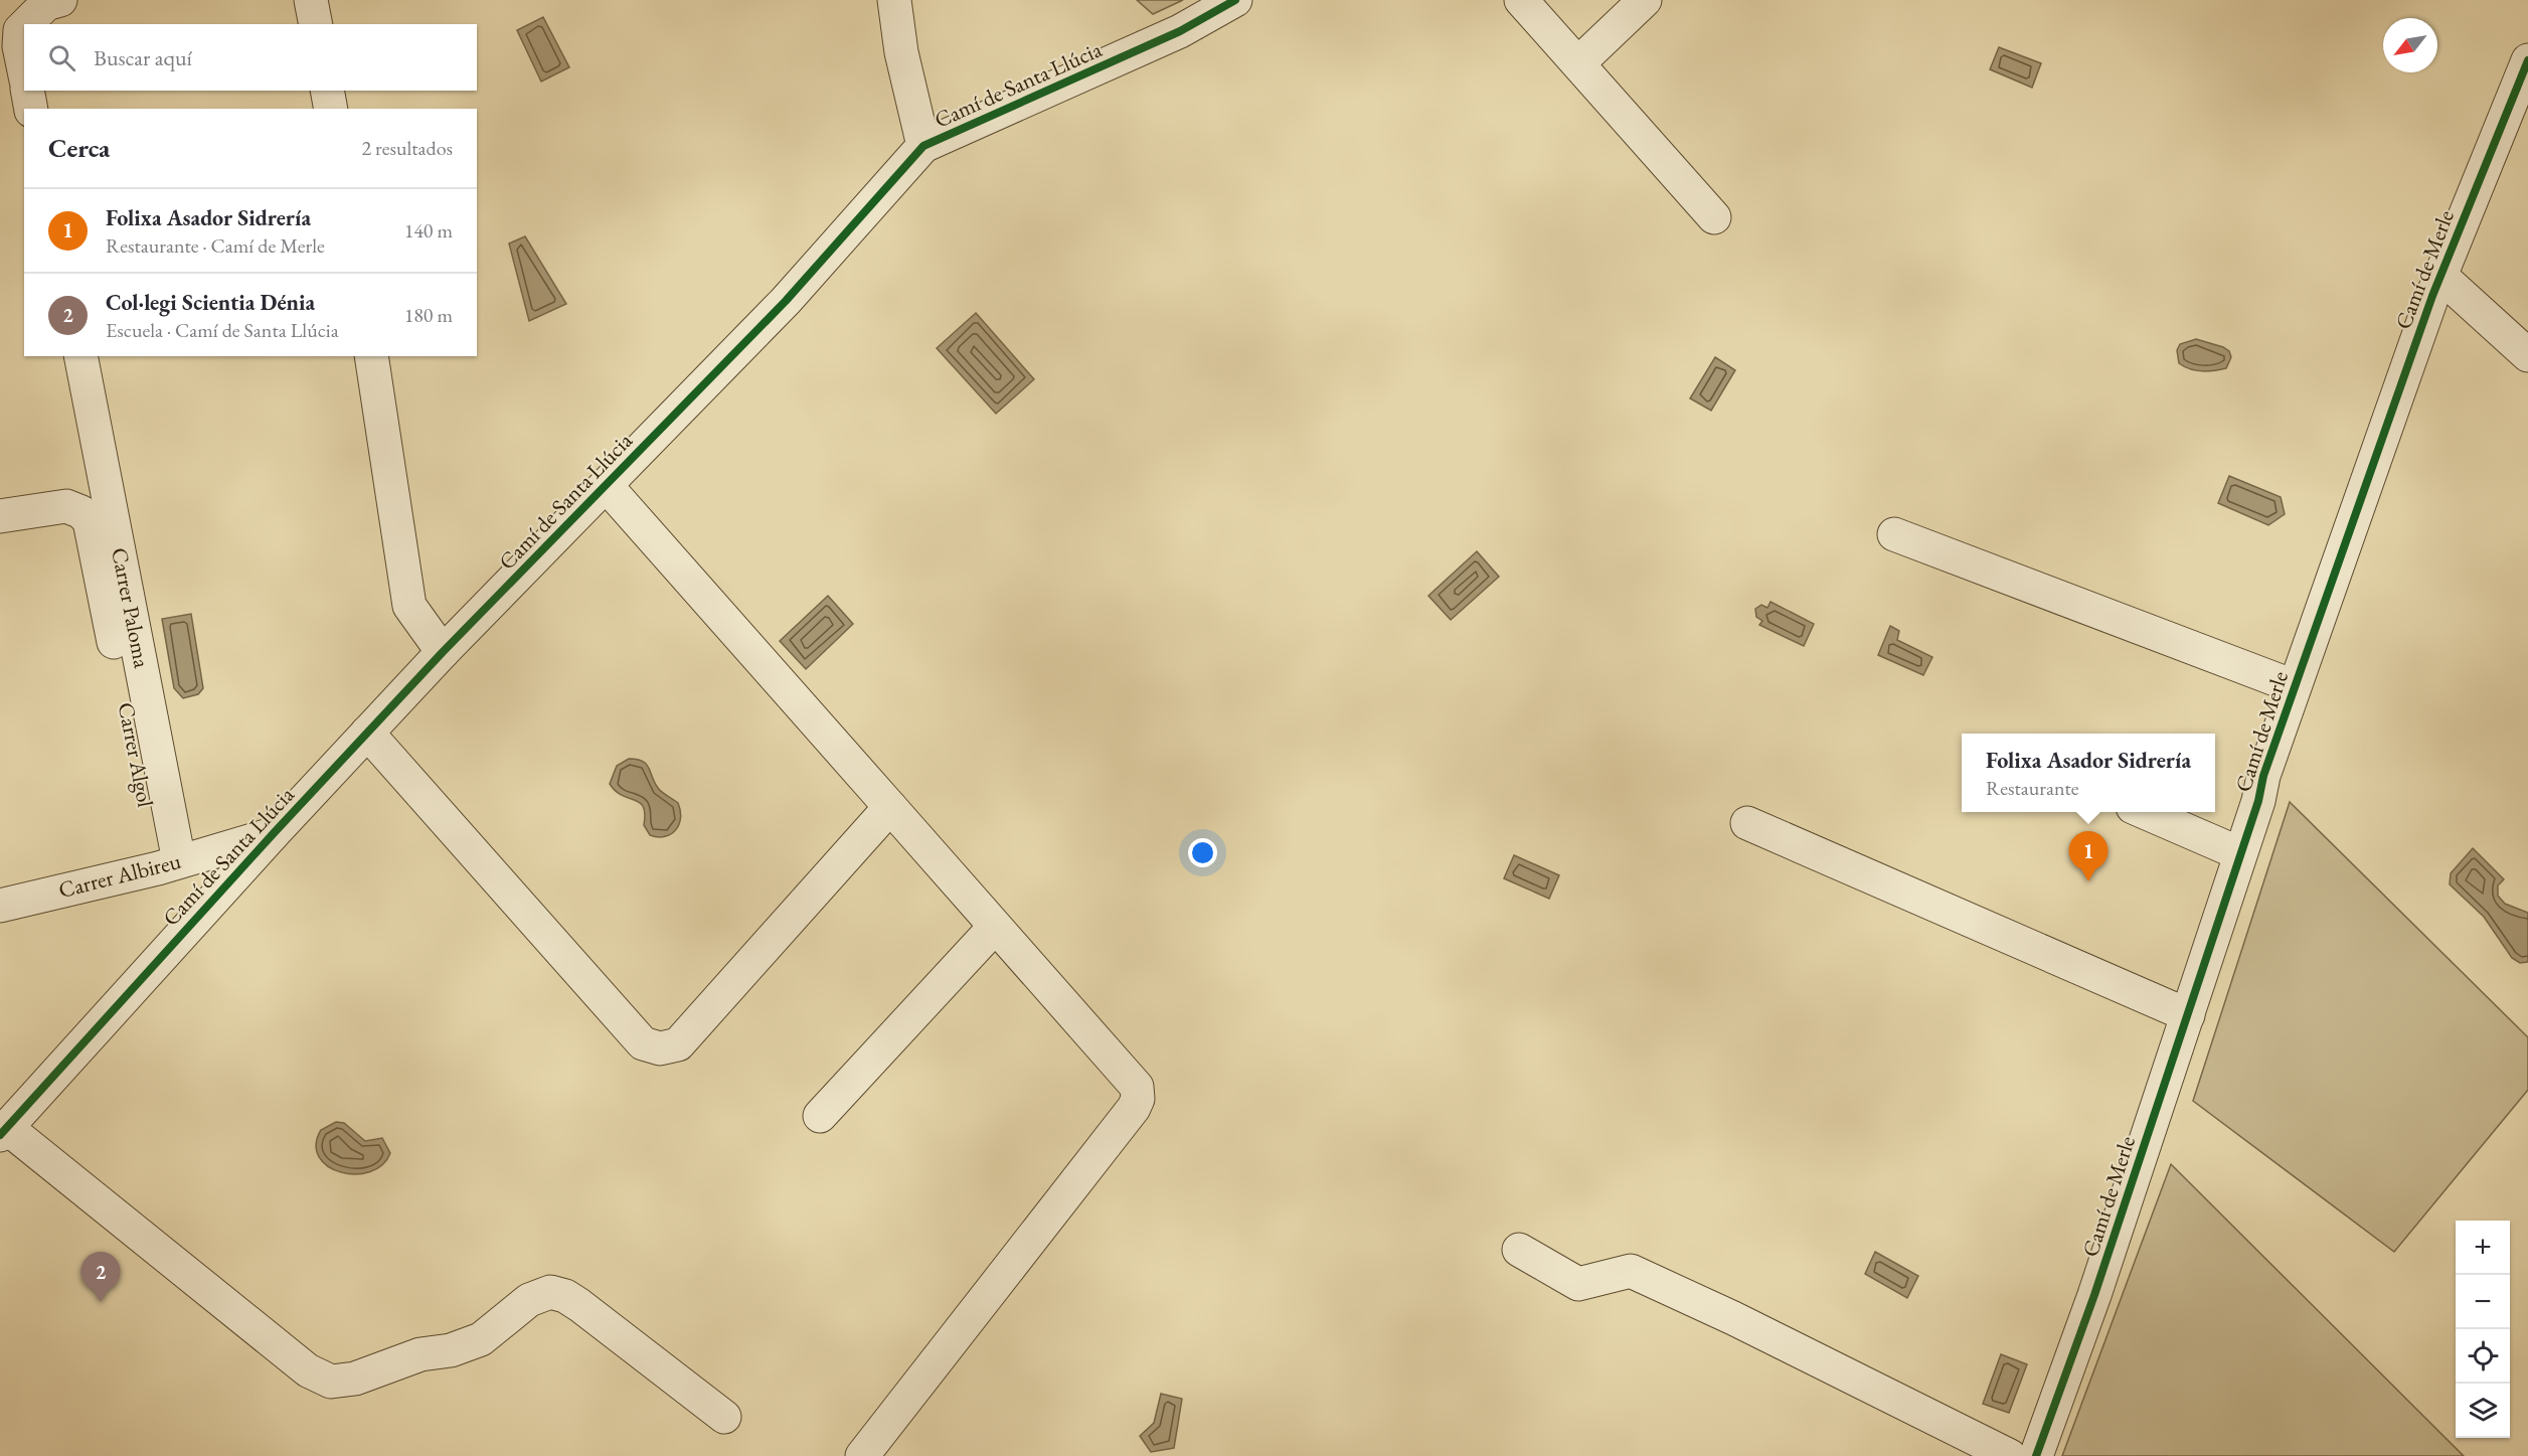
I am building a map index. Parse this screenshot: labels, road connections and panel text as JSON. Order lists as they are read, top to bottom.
{
  "streets": {
    "street": [
      "Camí de Santa Llúcia",
      "Camí de Merle",
      "Carrer Paloma",
      "Carrer Algol",
      "Carrer Albireu"
    ]
  },
  "crossings": [
    ["Camí de Santa Llúcia", "Carrer Albireu"],
    ["Carrer Paloma", "Carrer Algol"],
    ["Carrer Paloma", "Carrer Albireu"],
    ["Carrer Algol", "Carrer Albireu"]
  ],
  "north": "bottom left",
  "page": {
    "search": "Buscar aquí",
    "heading": ["Cerca", "2 resultados"],
    "list": [
      {
        "mark": "1",
        "name": "Folixa Asador Sidrería",
        "note": "Restaurante · Camí de Merle",
        "value": "140 m"
      },
      {
        "mark": "2",
        "name": "Col·legi Scientia Dénia",
        "note": "Escuela · Camí de Santa Llúcia",
        "value": "180 m"
      }
    ],
    "popup": ["Folixa Asador Sidrería", "Restaurante"],
    "pins": ["1", "2"],
    "map_buttons": ["+", "−"]
  }
}
